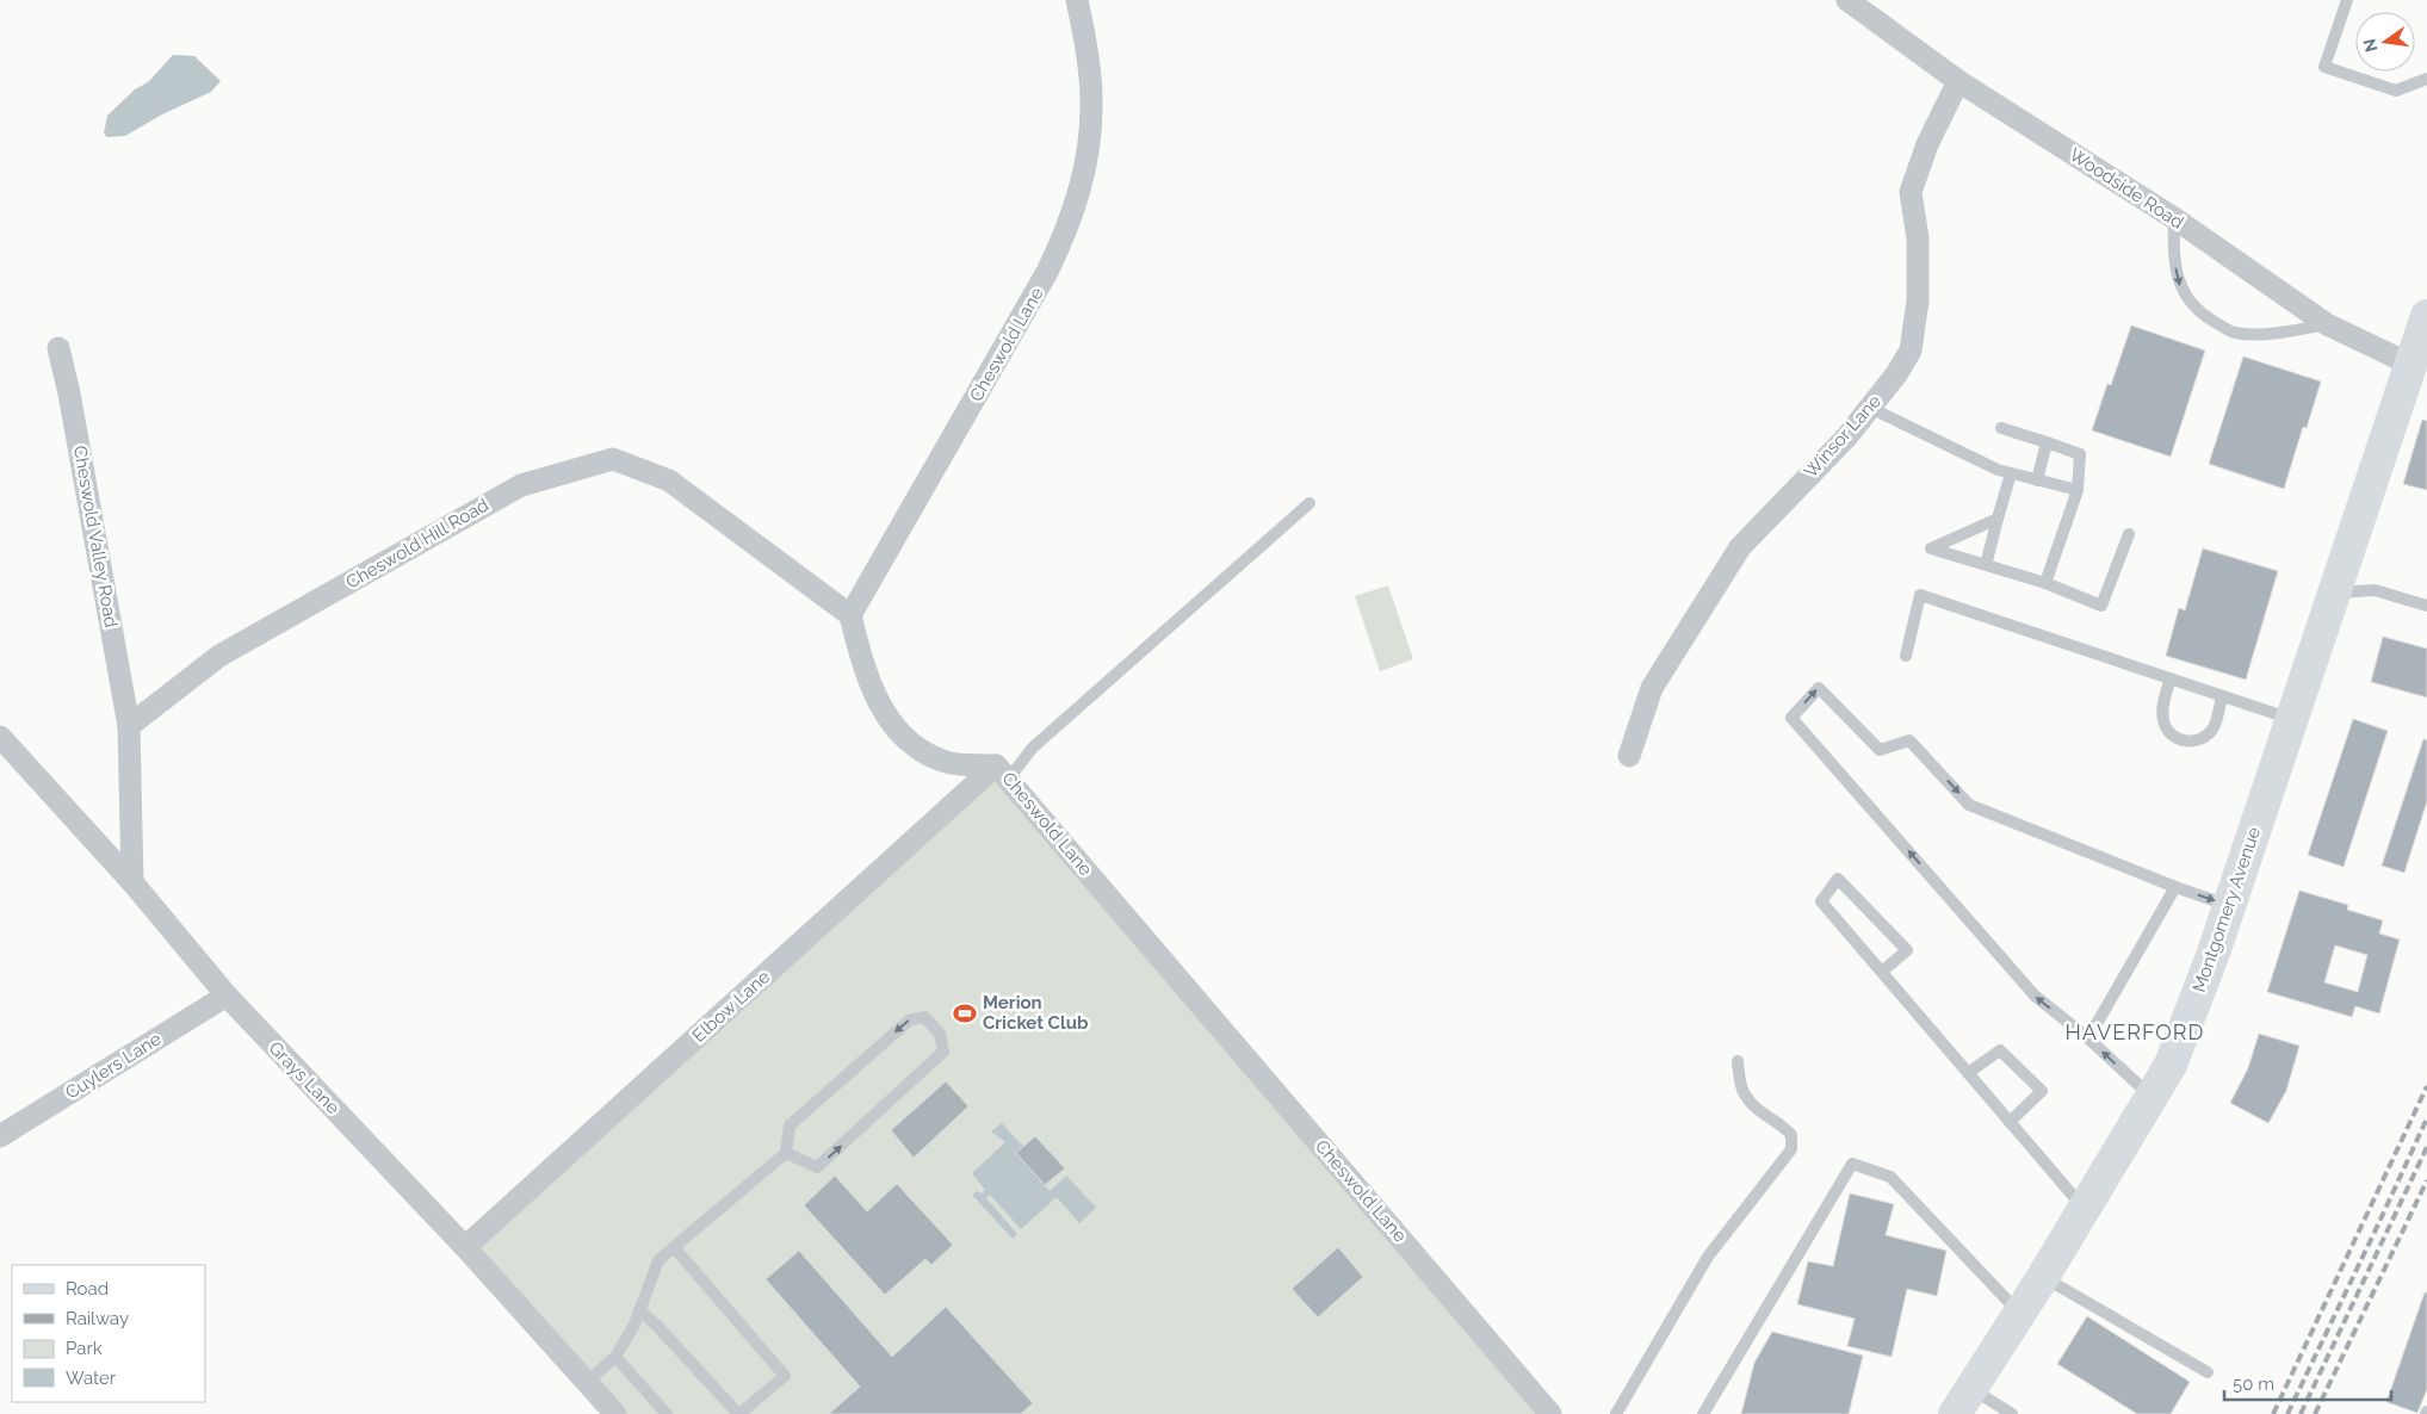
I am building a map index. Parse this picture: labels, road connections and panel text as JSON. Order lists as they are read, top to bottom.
{
  "streets": {
    "main road": ["Montgomery Avenue"],
    "street": [
      "Woodside Road",
      "Cheswold Lane",
      "Winsor Lane",
      "Cheswold Valley Road",
      "Cheswold Hill Road",
      "Elbow Lane",
      "Cuylers Lane",
      "Grays Lane"
    ]
  },
  "crossings": [
    ["Woodside Road", "Winsor Lane"],
    ["Woodside Road", "Montgomery Avenue"],
    ["Cheswold Lane", "Cheswold Hill Road"],
    ["Cheswold Lane", "Elbow Lane"],
    ["Cheswold Valley Road", "Cheswold Hill Road"],
    ["Elbow Lane", "Grays Lane"],
    ["Cuylers Lane", "Grays Lane"]
  ],
  "districts": ["HAVERFORD"],
  "places": {
    "sports": ["Merion Cricket Club"]
  },
  "legend": [
    "Road",
    "Railway",
    "Park",
    "Water"
  ],
  "scale_bar": "50 m",
  "north": "left"
}
